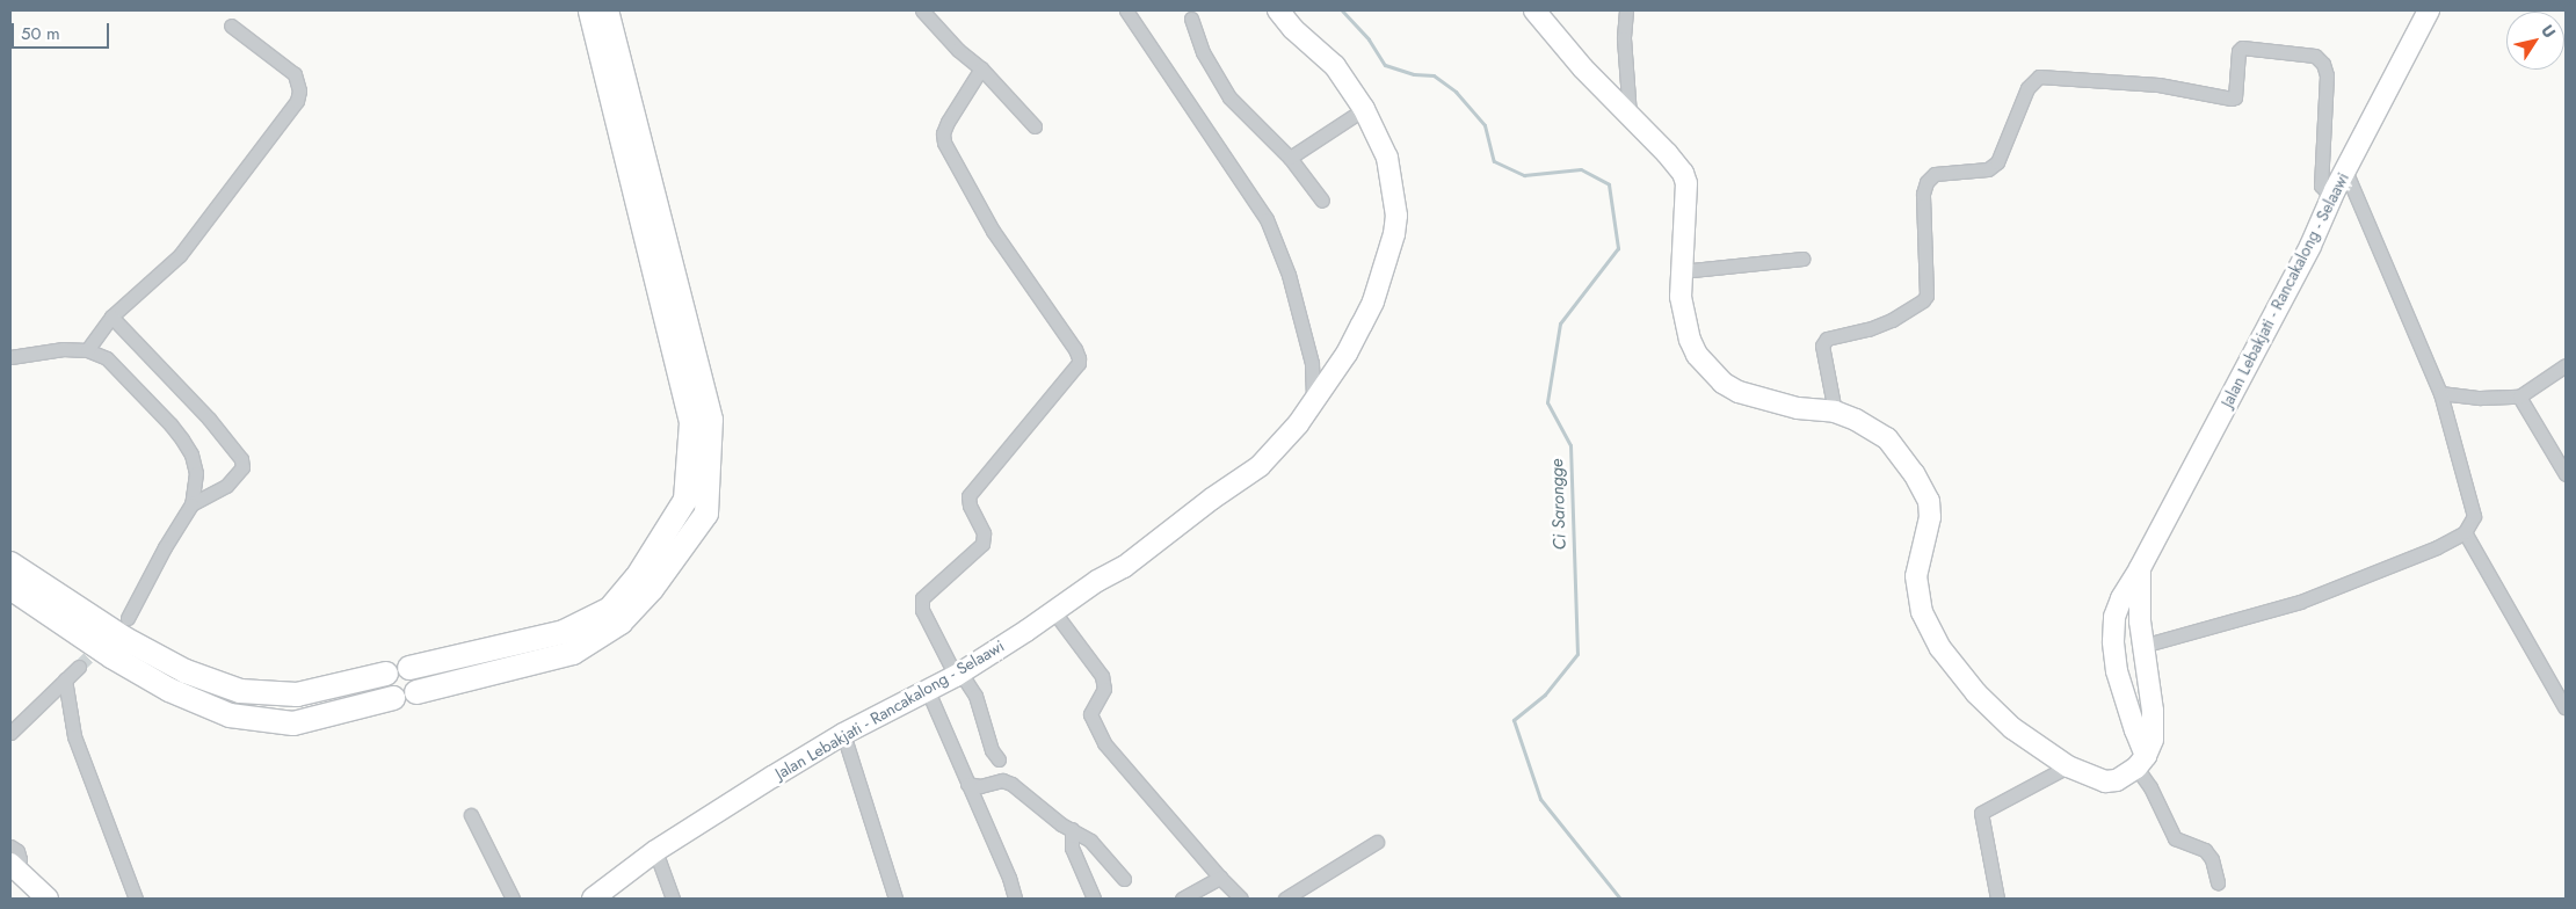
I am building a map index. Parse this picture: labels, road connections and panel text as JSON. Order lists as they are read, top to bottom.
{
  "streets": {
    "main road": ["Jalan Lebakjati - Rancakalong - Selaawi"]
  },
  "water": ["Ci Sarongge"],
  "scale_bar": "50 m",
  "north": "top right"
}
